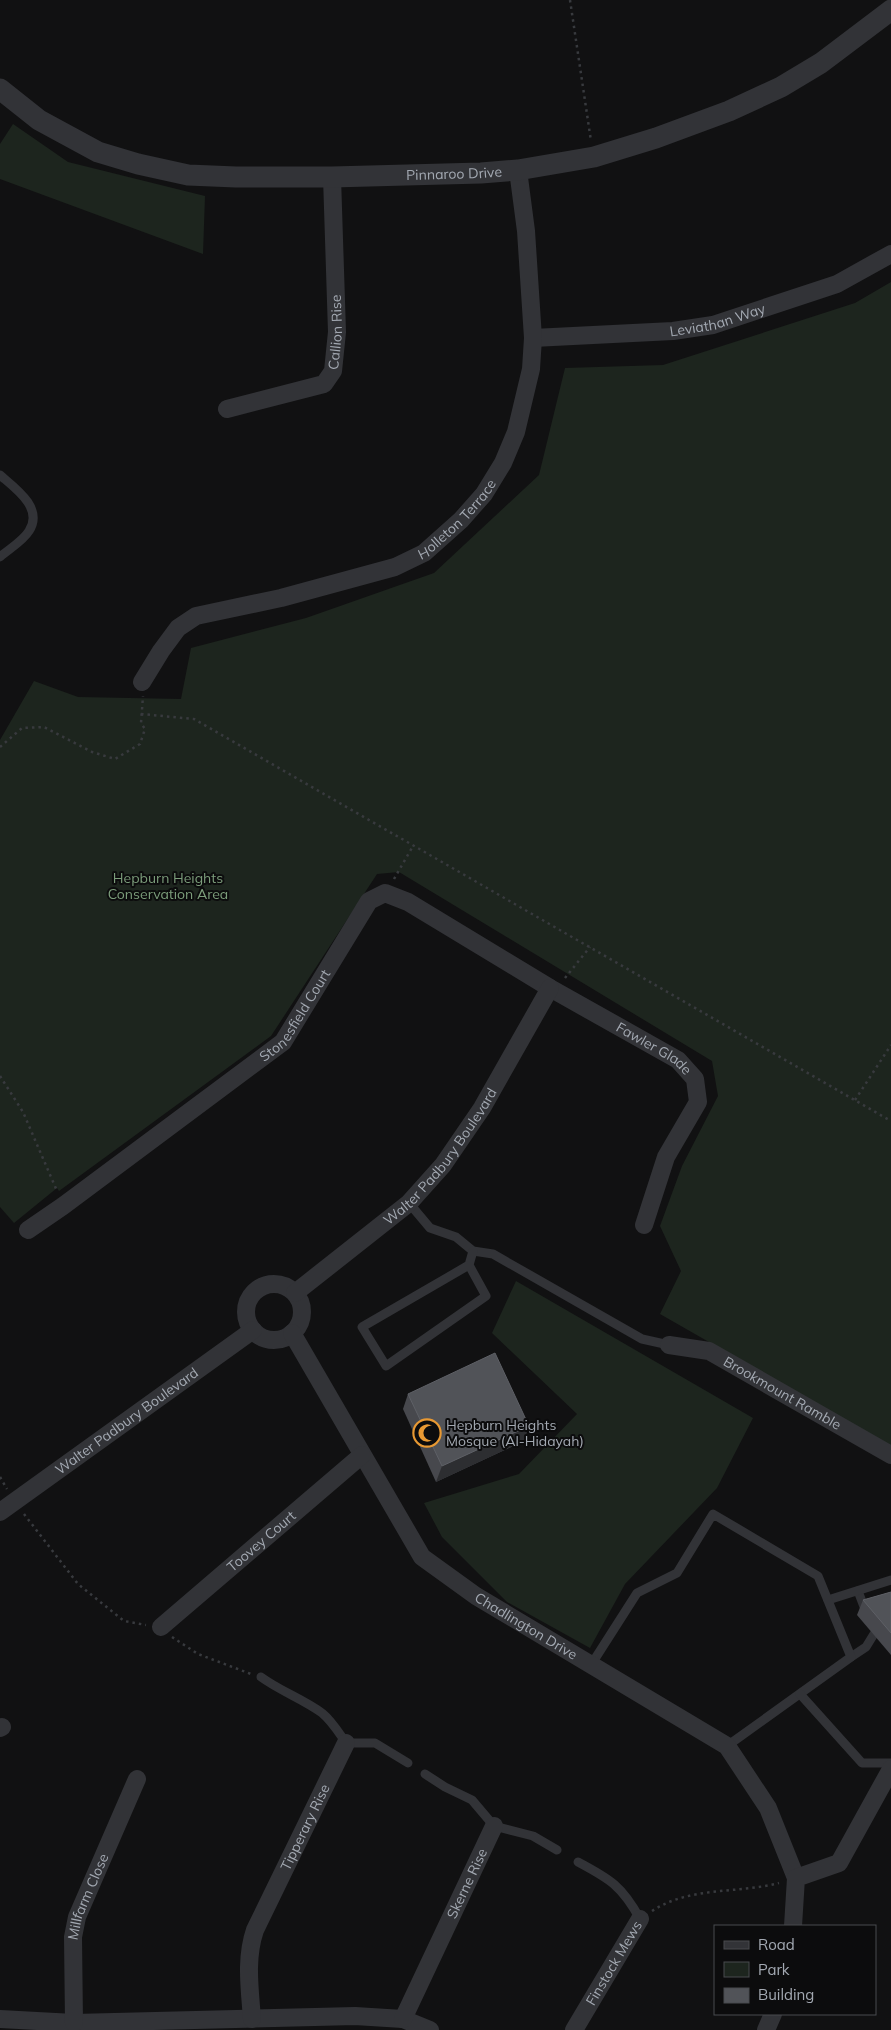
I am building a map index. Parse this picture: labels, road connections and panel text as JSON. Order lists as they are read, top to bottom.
{
  "streets": {
    "street": [
      "Pinnaroo Drive",
      "Leviathan Way",
      "Callion Rise",
      "Holleton Terrace",
      "Stonesfield Court",
      "Fawler Glade",
      "Walter Padbury Boulevard",
      "Brookmount Ramble",
      "Toovey Court",
      "Chadlington Drive",
      "Tipperary Rise",
      "Skerne Rise",
      "Millfarm Close",
      "Finstock Mews"
    ]
  },
  "crossings": [
    ["Pinnaroo Drive", "Callion Rise"],
    ["Pinnaroo Drive", "Holleton Terrace"],
    ["Leviathan Way", "Holleton Terrace"],
    ["Fawler Glade", "Walter Padbury Boulevard"],
    ["Walter Padbury Boulevard", "Chadlington Drive"],
    ["Toovey Court", "Chadlington Drive"]
  ],
  "parks": ["Hepburn Heights Conservation Area"],
  "places": {
    "mosque": ["Hepburn Heights Mosque (Al-Hidayah)"]
  },
  "legend": ["Road", "Park", "Building"]
}
